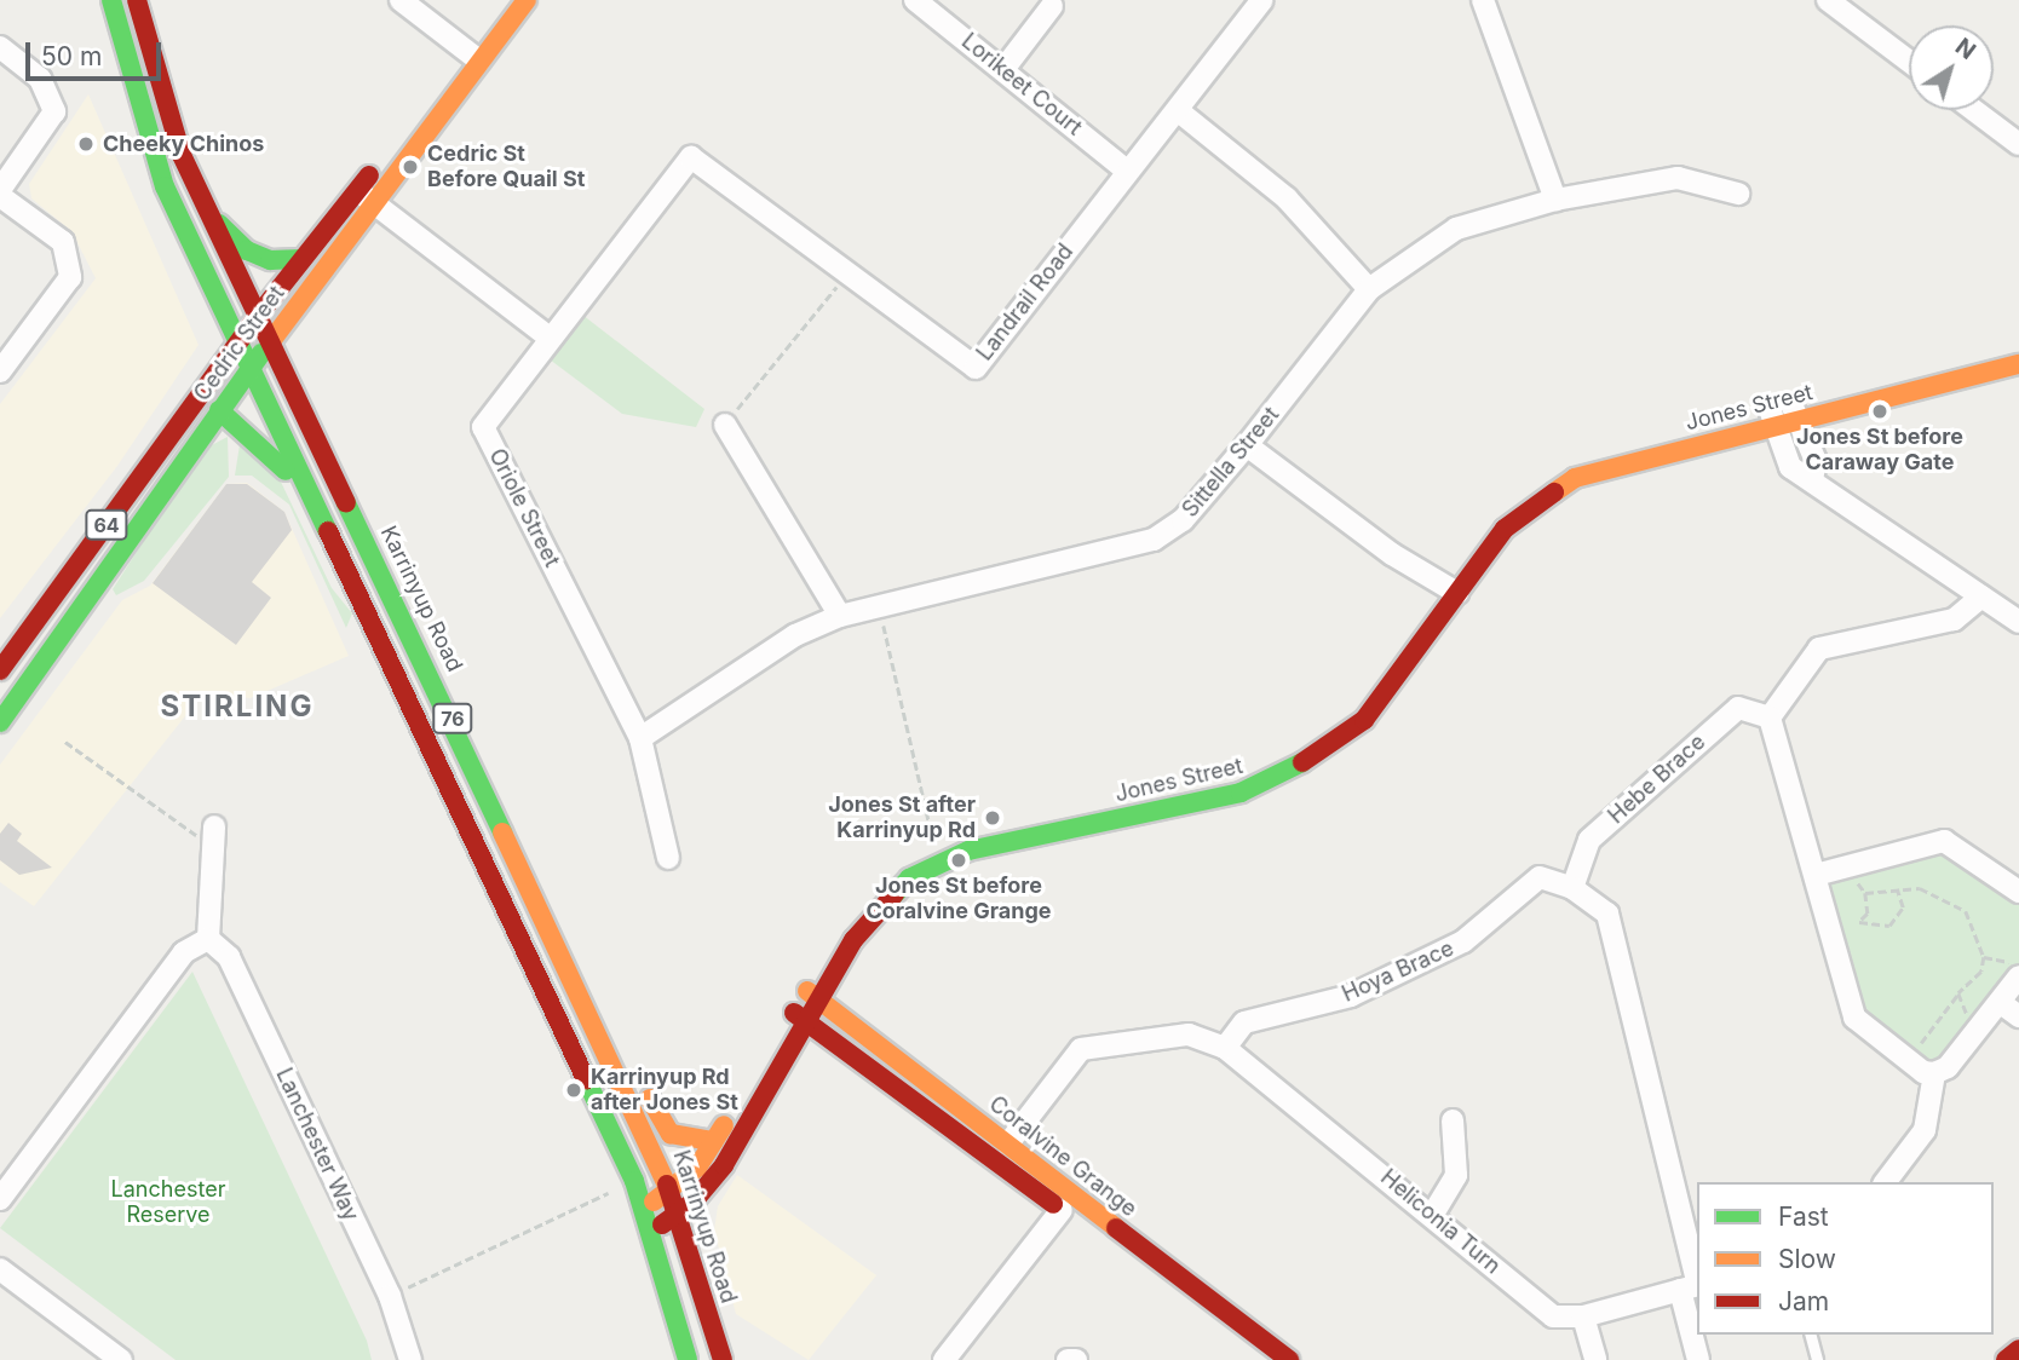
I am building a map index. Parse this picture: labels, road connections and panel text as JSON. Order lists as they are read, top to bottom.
{
  "streets": {
    "main road": [
      "Cedric Street",
      "Jones Street",
      "64",
      "Karrinyup Road",
      "76",
      "Coralvine Grange"
    ],
    "street": [
      "Lorikeet Court",
      "Landrail Road",
      "Sittella Street",
      "Oriole Street",
      "Hebe Brace",
      "Hoya Brace",
      "Lanchester Way",
      "Heliconia Turn"
    ]
  },
  "crossings": [
    ["Lorikeet Court", "Landrail Road"],
    ["Landrail Road", "Oriole Street"],
    ["Cedric Street", "Karrinyup Road"],
    ["Cedric Street", "76"],
    ["Jones Street", "Karrinyup Road"],
    ["Jones Street", "76"],
    ["Jones Street", "Coralvine Grange"],
    ["Sittella Street", "Oriole Street"],
    ["Hebe Brace", "Hoya Brace"],
    ["Hoya Brace", "Heliconia Turn"]
  ],
  "districts": ["STIRLING"],
  "parks": ["Lanchester Reserve"],
  "places": [
    "Cheeky Chinos",
    "Cedric St Before Quail St",
    "Jones St before Caraway Gate",
    "Jones St after Karrinyup Rd",
    "Jones St before Coralvine Grange",
    "Karrinyup Rd after Jones St"
  ],
  "legend": ["Fast", "Slow", "Jam"],
  "scale_bar": "50 m",
  "north": "top right"
}
